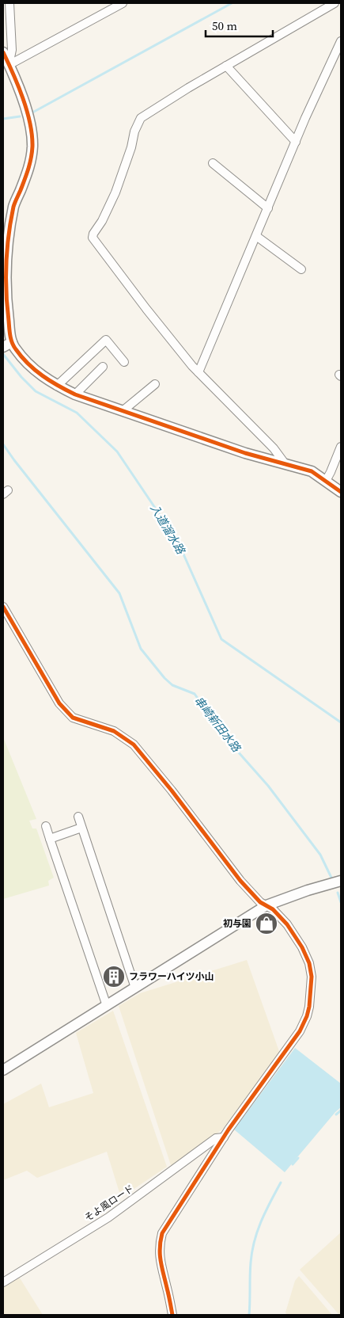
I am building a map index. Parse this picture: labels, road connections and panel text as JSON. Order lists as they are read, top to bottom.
{
  "streets": {
    "street": ["そよ風ロード"]
  },
  "water": ["入道溜水路", "串崎新田水路"],
  "places": {
    "shop": ["初与園"],
    "building": ["フラワーハイツ小山"]
  },
  "scale_bar": "50 m"
}
